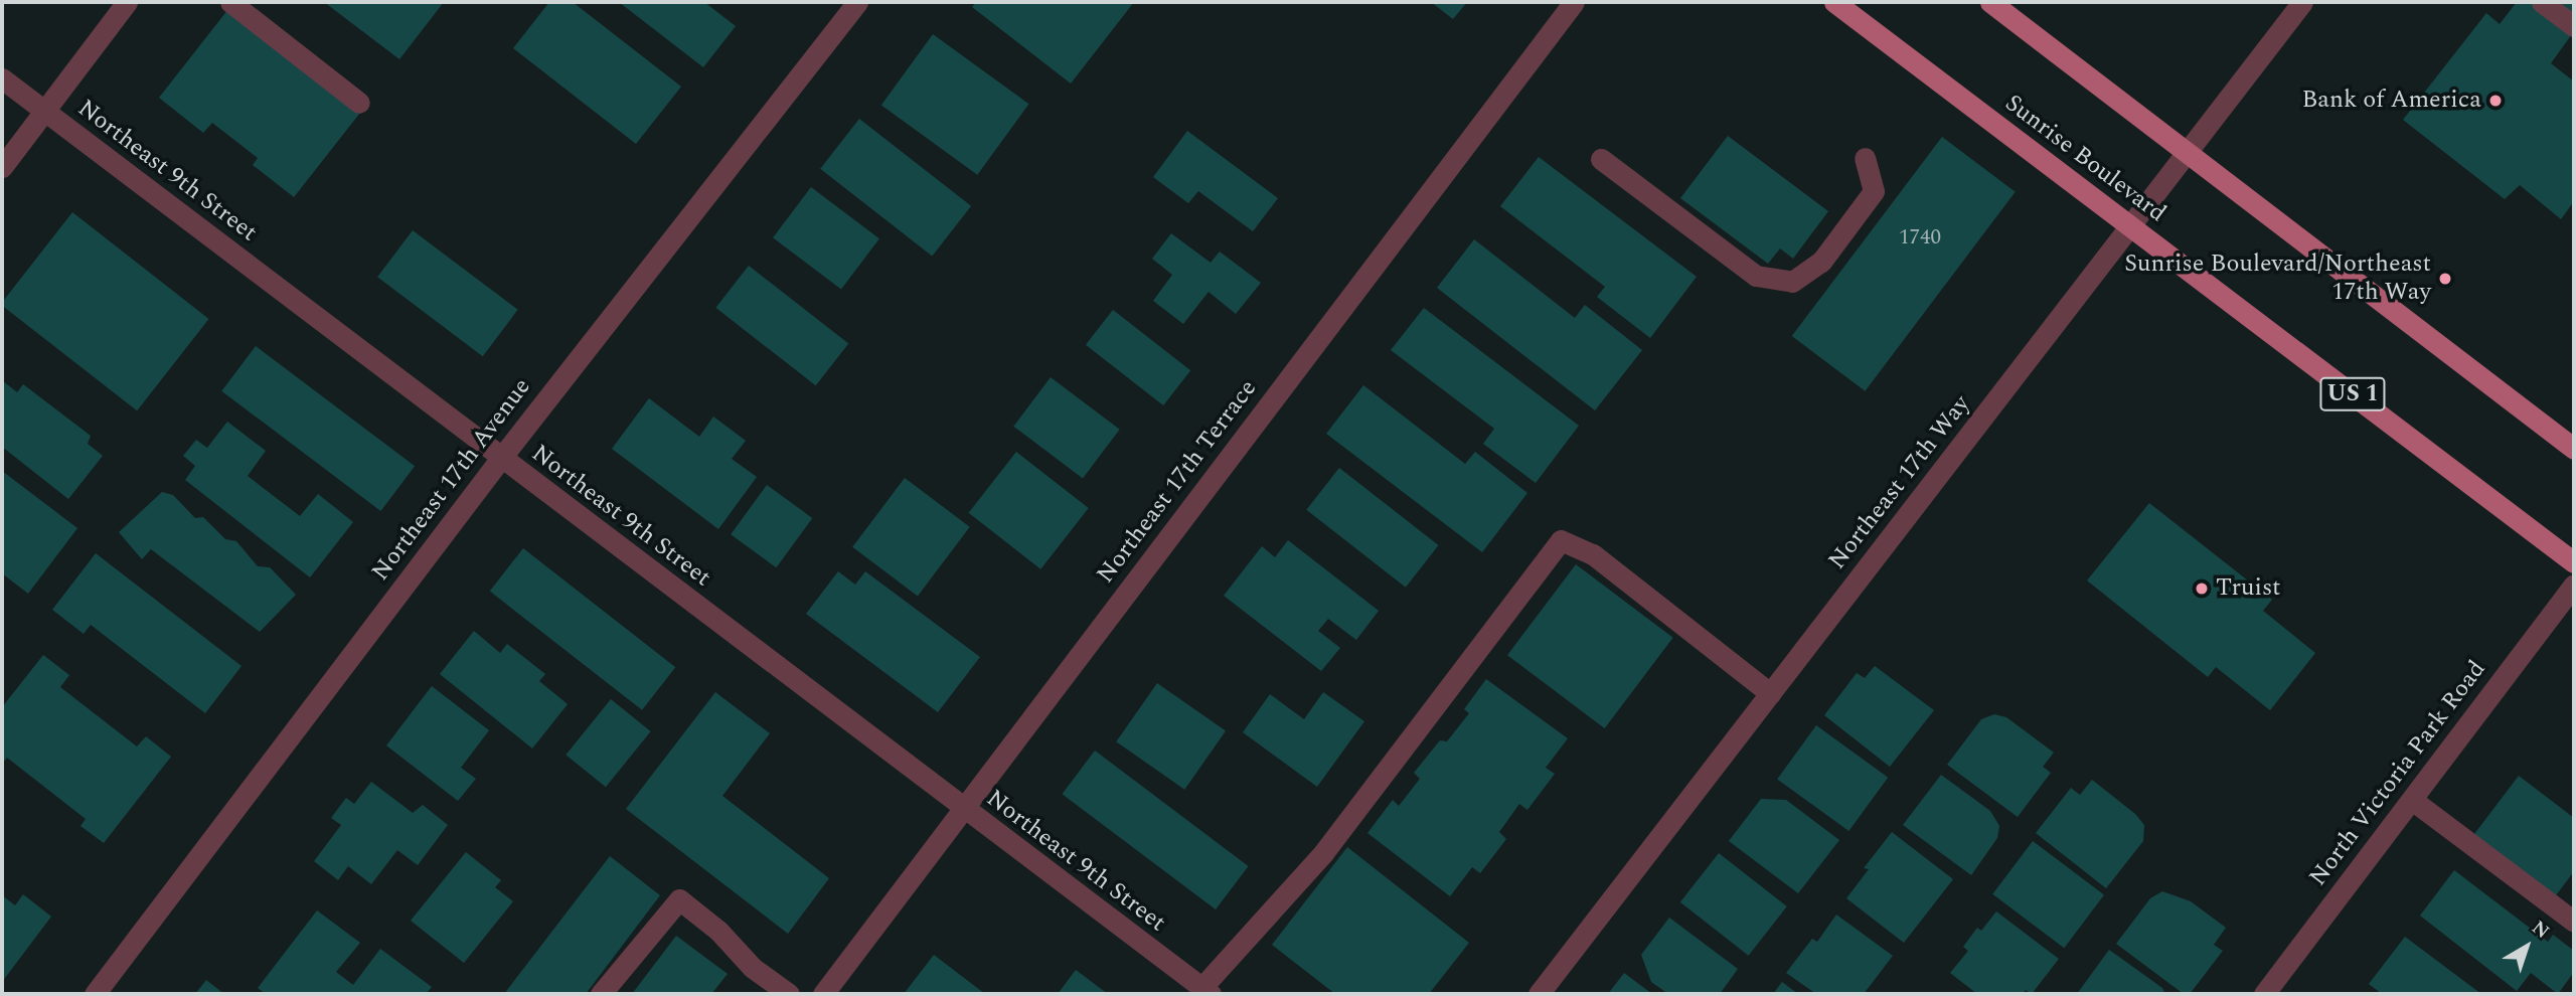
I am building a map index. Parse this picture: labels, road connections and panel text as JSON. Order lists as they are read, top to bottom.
{
  "streets": {
    "main road": ["Sunrise Boulevard", "US 1"],
    "street": [
      "Northeast 9th Street",
      "Northeast 17th Avenue",
      "Northeast 17th Terrace",
      "Northeast 17th Way",
      "North Victoria Park Road"
    ]
  },
  "crossings": [
    ["Sunrise Boulevard", "Northeast 17th Way"],
    ["Northeast 9th Street", "Northeast 17th Avenue"],
    ["Northeast 9th Street", "Northeast 17th Terrace"]
  ],
  "places": ["Bank of America", "Sunrise Boulevard/Northeast 17th Way", "Truist"],
  "house_numbers": ["1740"],
  "north": "top right"
}
